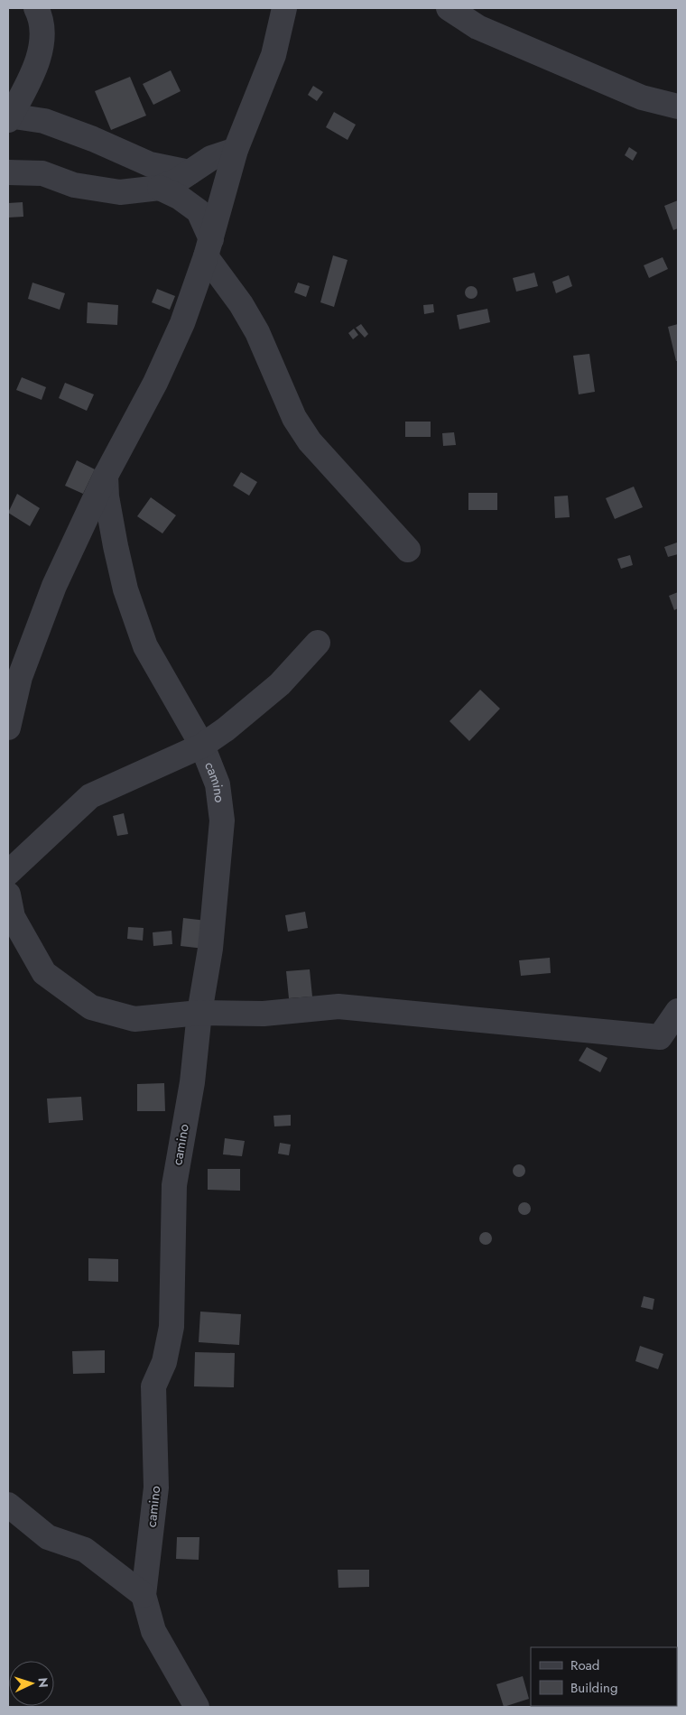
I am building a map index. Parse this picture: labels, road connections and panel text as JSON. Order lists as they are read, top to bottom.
{
  "streets": {
    "street": ["camino"]
  },
  "legend": ["Road", "Building"],
  "north": "right"
}
